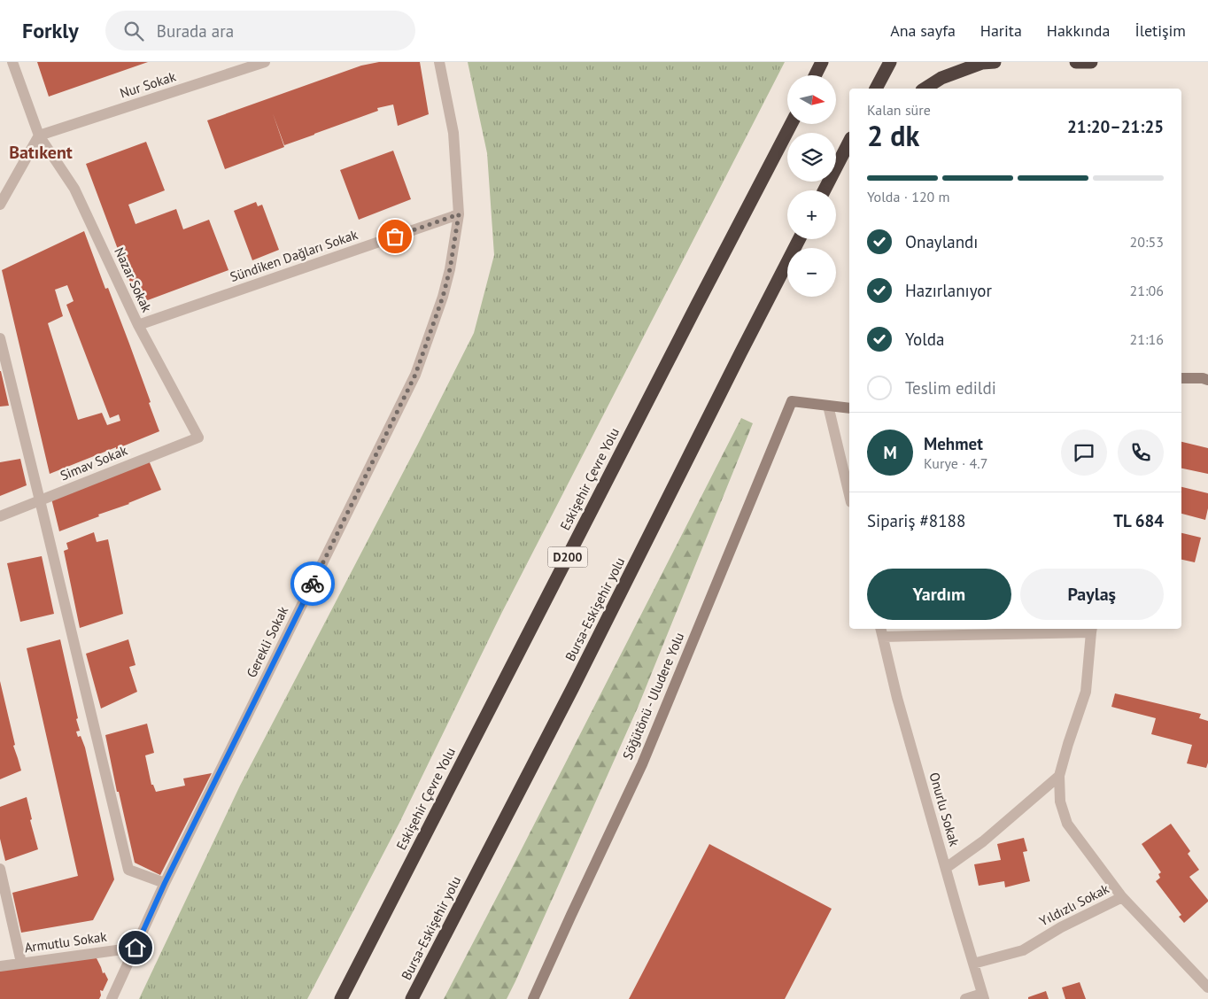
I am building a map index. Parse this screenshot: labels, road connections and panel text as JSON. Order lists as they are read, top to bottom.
{
  "streets": {
    "highway": ["Eskişehir Çevre Yolu", "D200", "Bursa-Eskişehir yolu"],
    "street": [
      "Nur Sokak",
      "Sündiken Dağları Sokak",
      "Nazar Sokak",
      "Simav Sokak",
      "Gerekli Sokak",
      "Söğütönü - Uludere Yolu",
      "Onurlu Sokak",
      "Yıldızlı Sokak",
      "Armutlu Sokak"
    ]
  },
  "crossings": [
    ["Nur Sokak", "Nazar Sokak"],
    ["Sündiken Dağları Sokak", "Nazar Sokak"],
    ["Sündiken Dağları Sokak", "Gerekli Sokak"],
    ["Nazar Sokak", "Simav Sokak"],
    ["Gerekli Sokak", "Armutlu Sokak"],
    ["Onurlu Sokak", "Yıldızlı Sokak"]
  ],
  "districts": ["Batıkent"],
  "north": "right",
  "page": {
    "header": "Forkly",
    "search": "Burada ara",
    "nav": [
      "Ana sayfa",
      "Harita",
      "Hakkında",
      "İletişim"
    ],
    "map_buttons": ["+", "−"],
    "heading": ["2 dk", "Kalan süre", "21:20–21:25"],
    "panel": [
      "Mehmet",
      "Kurye · 4.7",
      "Sipariş #8188",
      "TL 684"
    ],
    "bar": "Yolda · 120 m",
    "list": [
      ["Onaylandı", "20:53"],
      ["Hazırlanıyor", "21:06"],
      ["Yolda", "21:16"],
      "Teslim edildi"
    ],
    "round": "M",
    "buttons": ["Yardım", "Paylaş"]
  }
}
